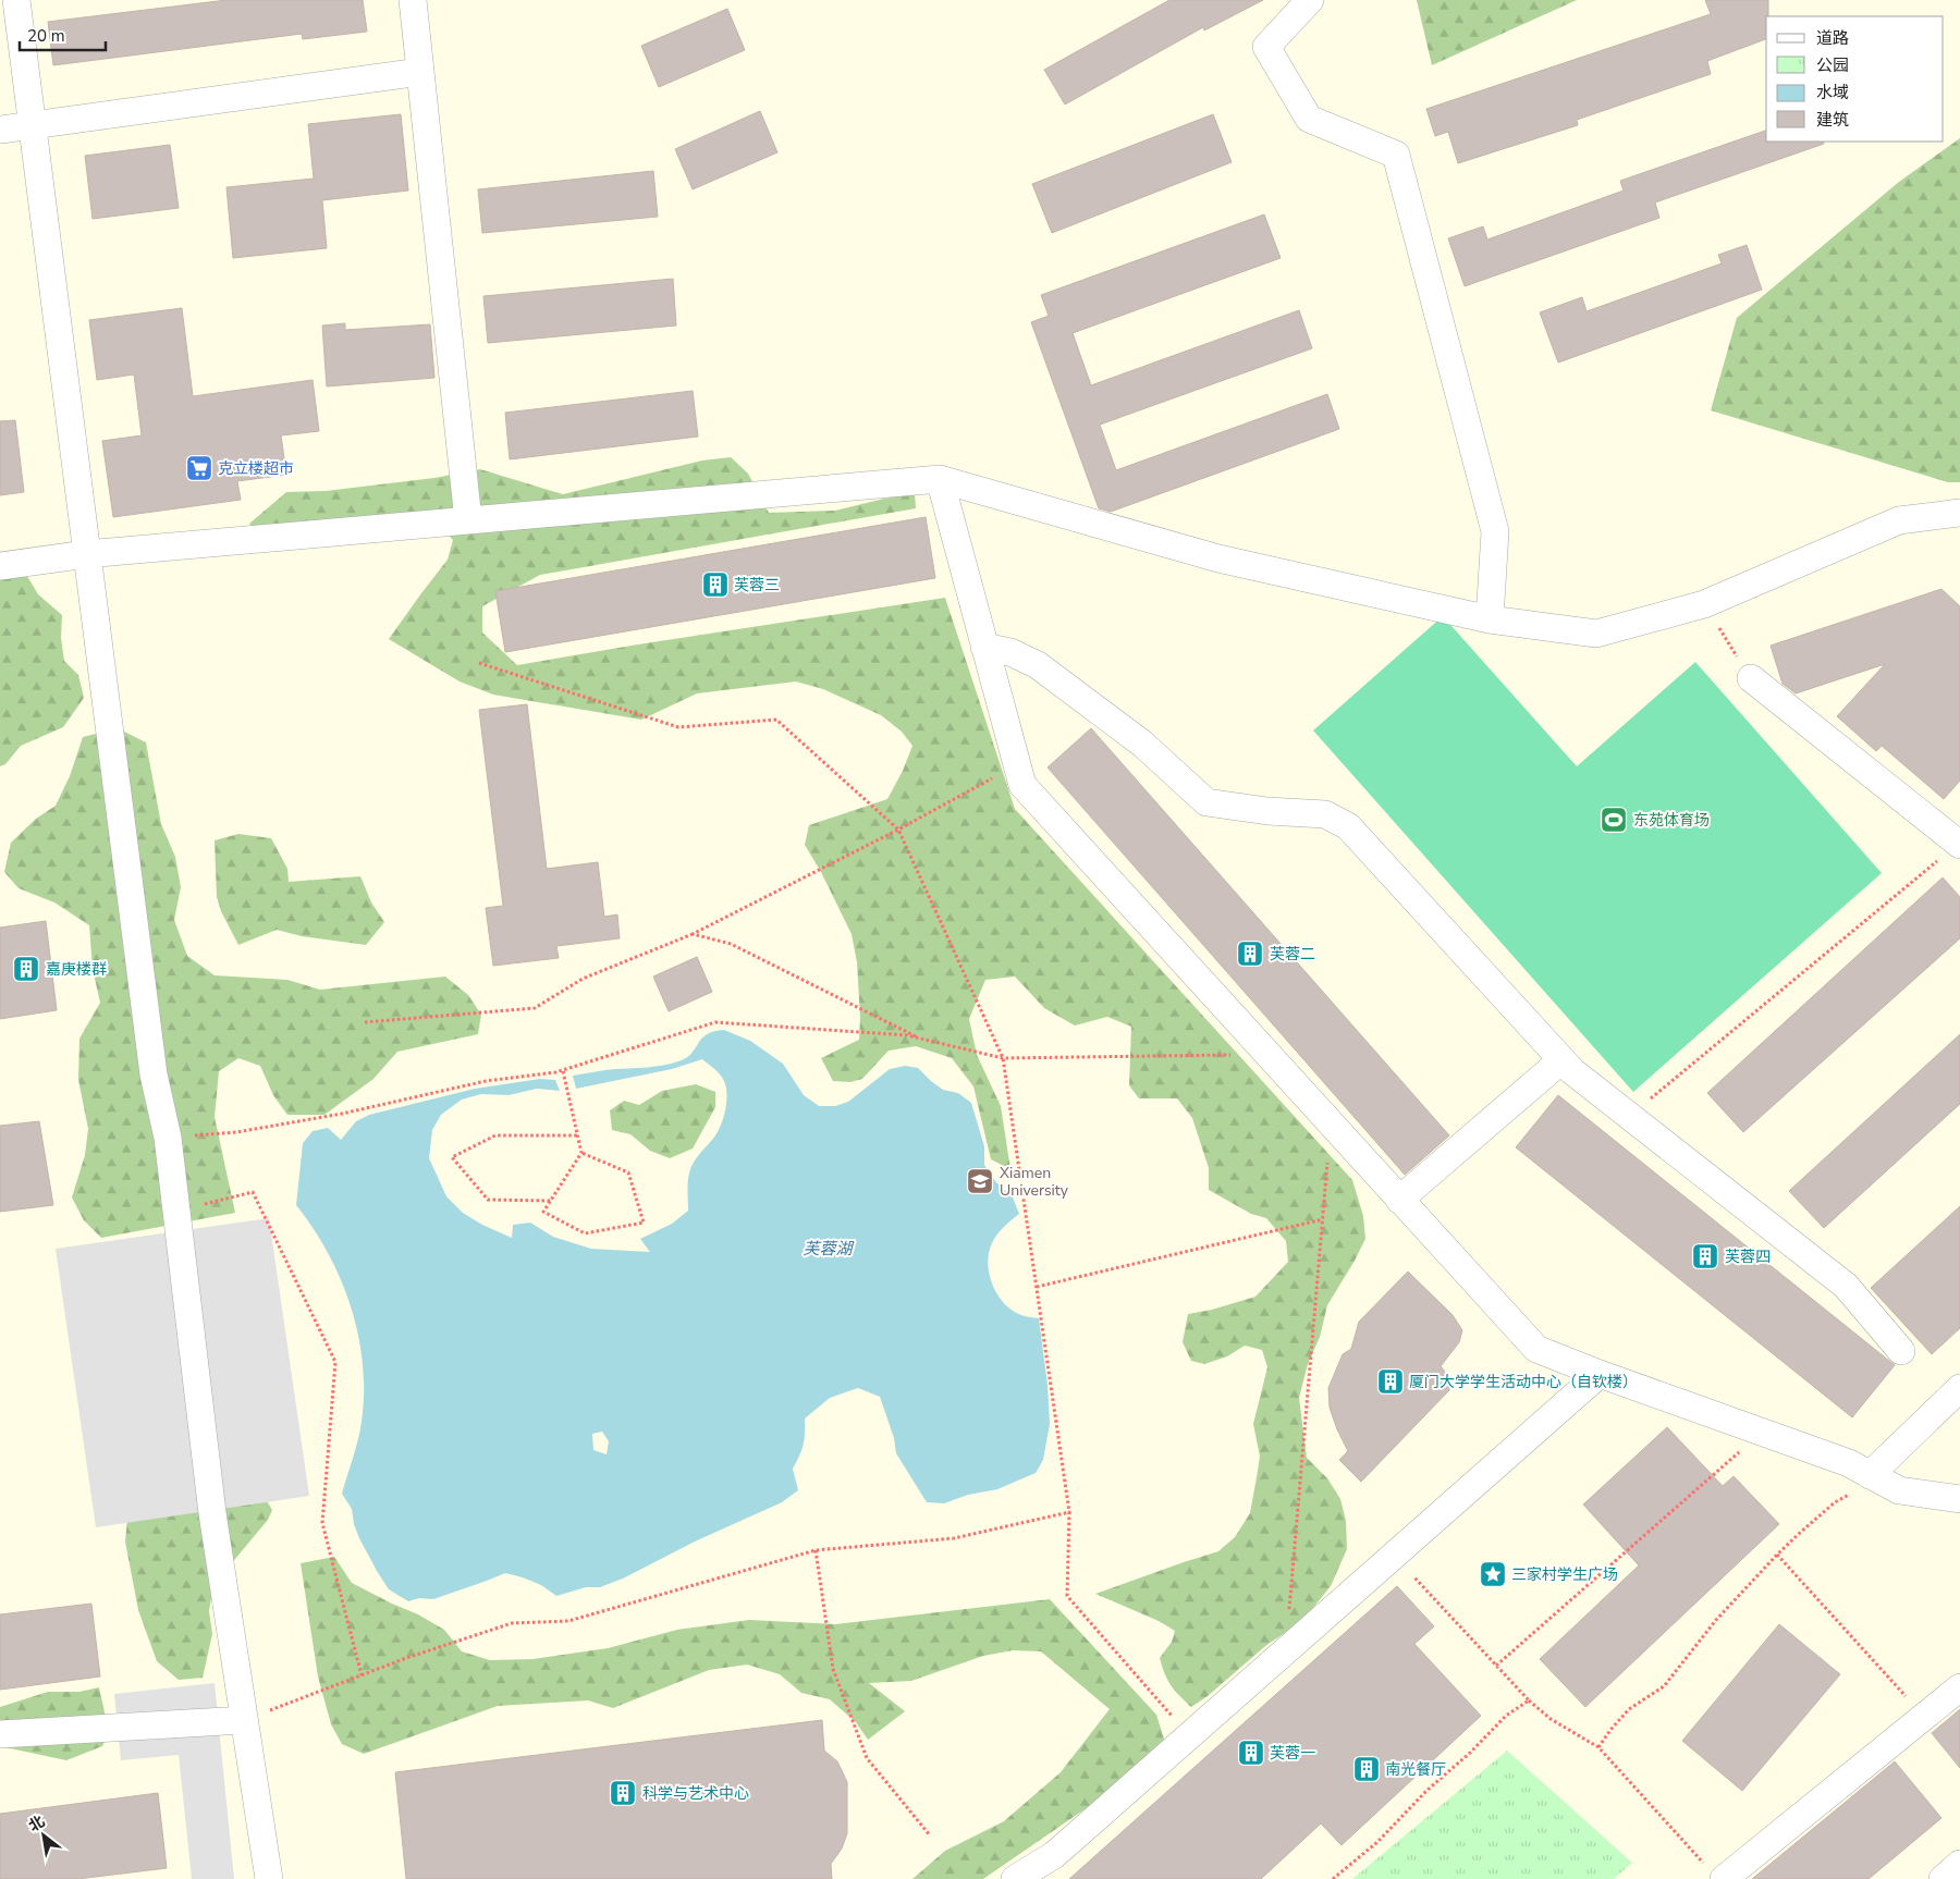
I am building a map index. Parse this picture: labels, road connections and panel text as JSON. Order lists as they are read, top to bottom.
{
  "water": ["芙蓉湖"],
  "places": {
    "supermarket": ["克立楼超市"],
    "building": [
      "芙蓉三",
      "芙蓉二",
      "嘉庚楼群",
      "芙蓉四",
      "厦门大学学生活动中心（自钦楼）",
      "芙蓉一",
      "南光餐厅",
      "科学与艺术中心"
    ],
    "sports": ["东苑体育场"],
    "school or university": ["Xiamen University"],
    "place": ["三家村学生广场"]
  },
  "legend": [
    "道路",
    "公园",
    "水域",
    "建筑"
  ],
  "scale_bar": "20 m",
  "north": "top left"
}
